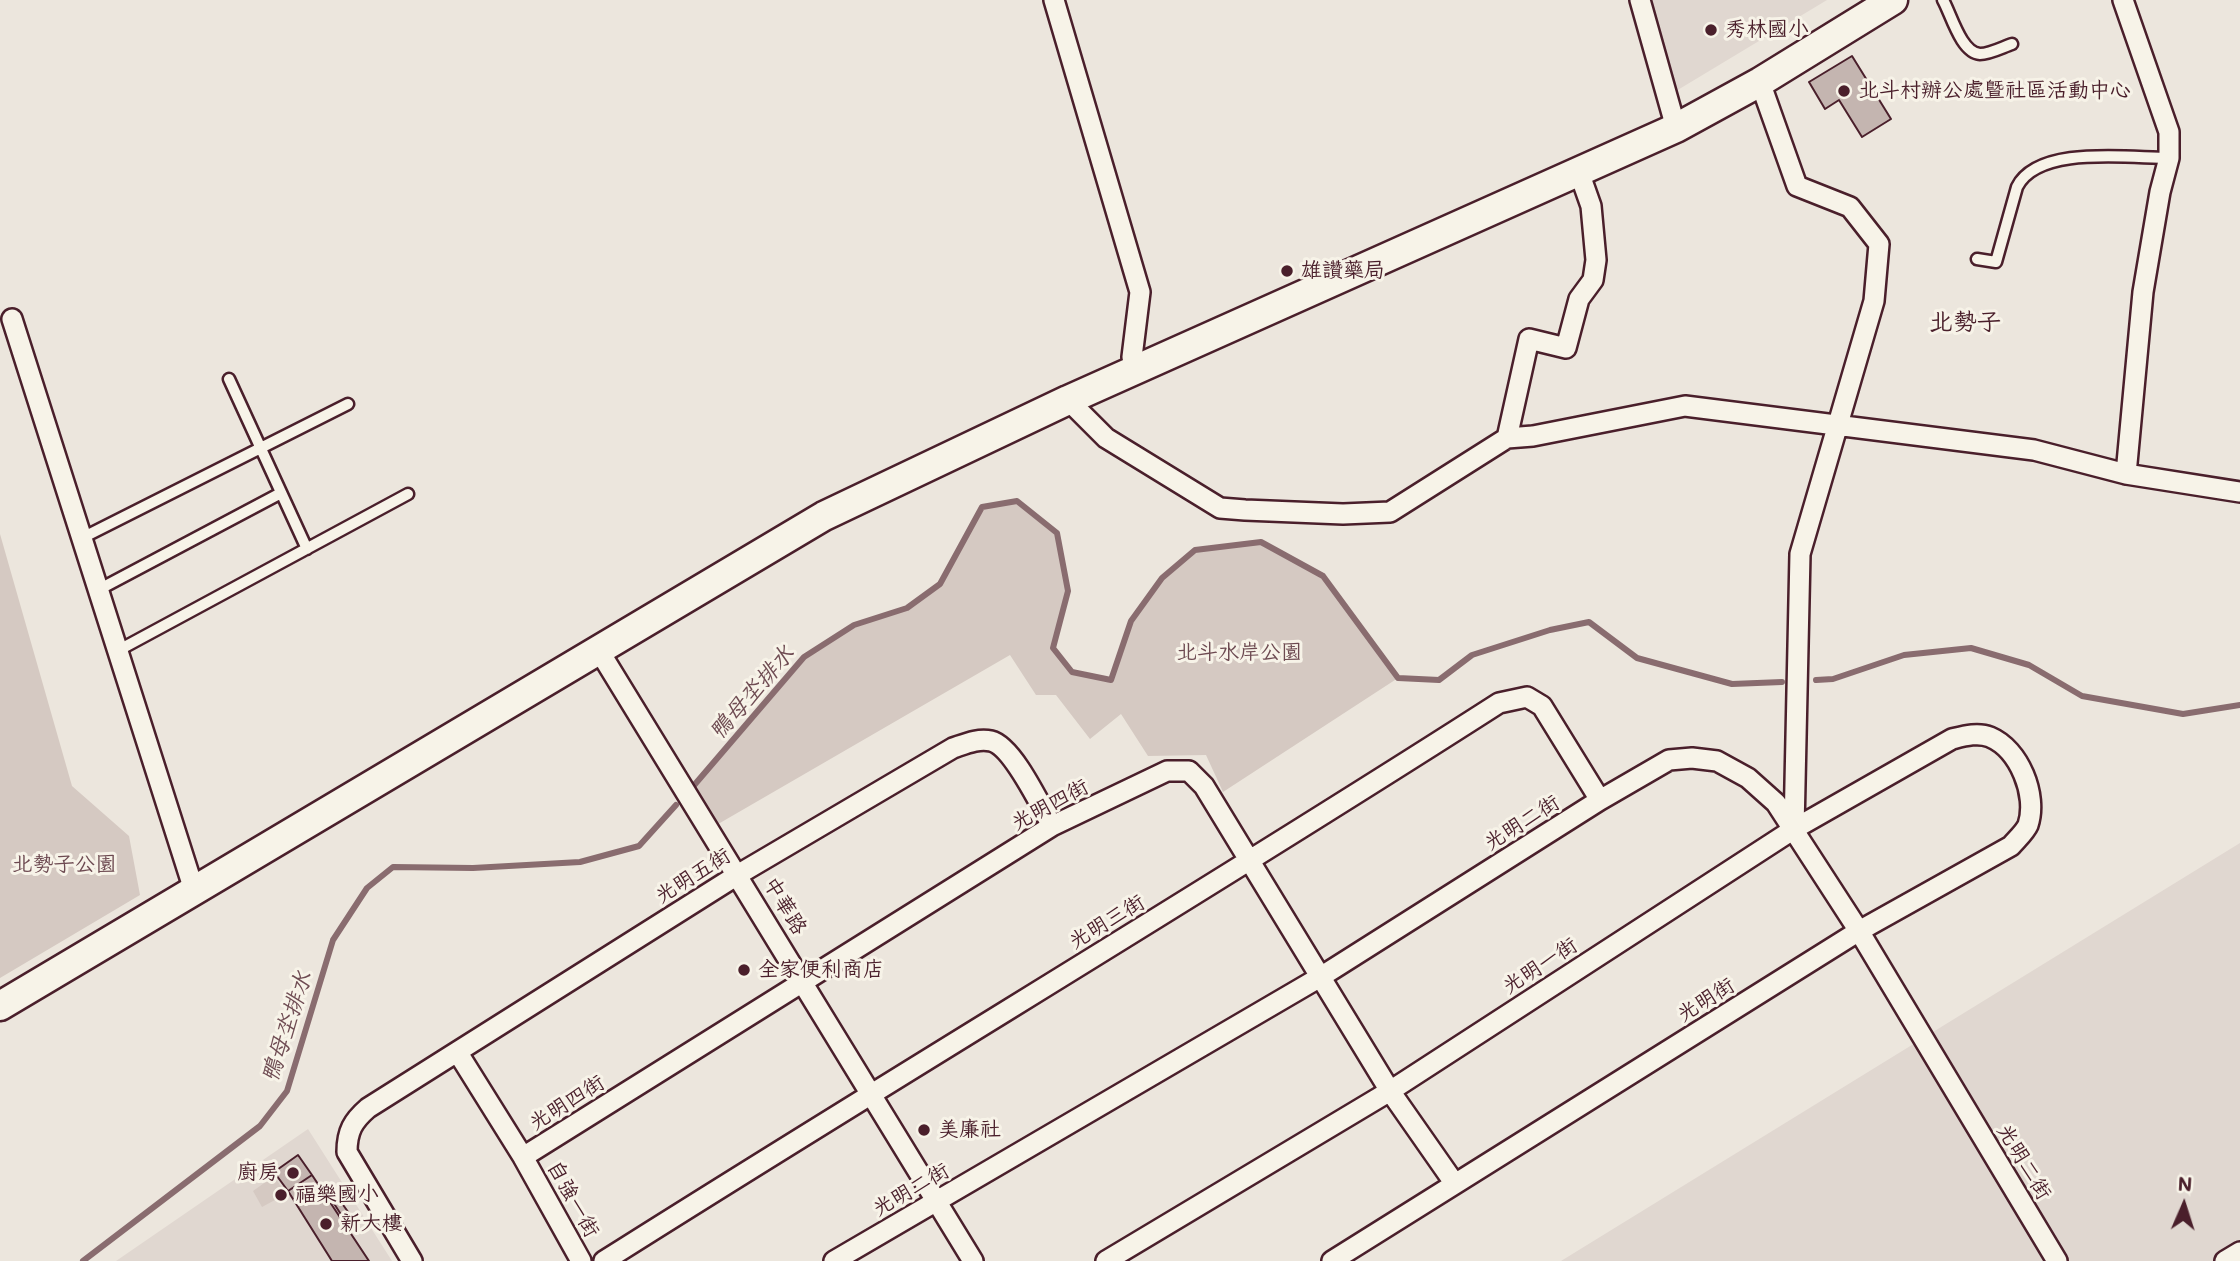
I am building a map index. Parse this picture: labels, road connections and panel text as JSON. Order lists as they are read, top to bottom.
{
  "streets": {
    "street": [
      "光明四街",
      "光明二街",
      "光明五街",
      "中華路",
      "光明三街",
      "光明一街",
      "光明街",
      "自強一街"
    ]
  },
  "crossings": [
    ["光明四街", "光明二街"],
    ["光明四街", "光明五街"],
    ["光明四街", "中華路"],
    ["光明四街", "光明三街"],
    ["光明四街", "光明一街"],
    ["光明四街", "光明街"],
    ["光明四街", "自強一街"],
    ["光明二街", "中華路"],
    ["光明二街", "光明三街"],
    ["光明二街", "光明一街"],
    ["光明二街", "光明街"],
    ["光明五街", "中華路"],
    ["光明五街", "自強一街"],
    ["中華路", "光明三街"],
    ["光明一街", "光明街"]
  ],
  "districts": ["北勢子"],
  "water": ["鴨母坔排水"],
  "parks": ["北斗水岸公園", "北勢子公園"],
  "places": [
    "秀林國小",
    "北斗村辦公處暨社區活動中心",
    "雄讚藥局",
    "全家便利商店",
    "美廉社",
    "廚房",
    "福樂國小",
    "新大樓"
  ],
  "north": "top"
}
